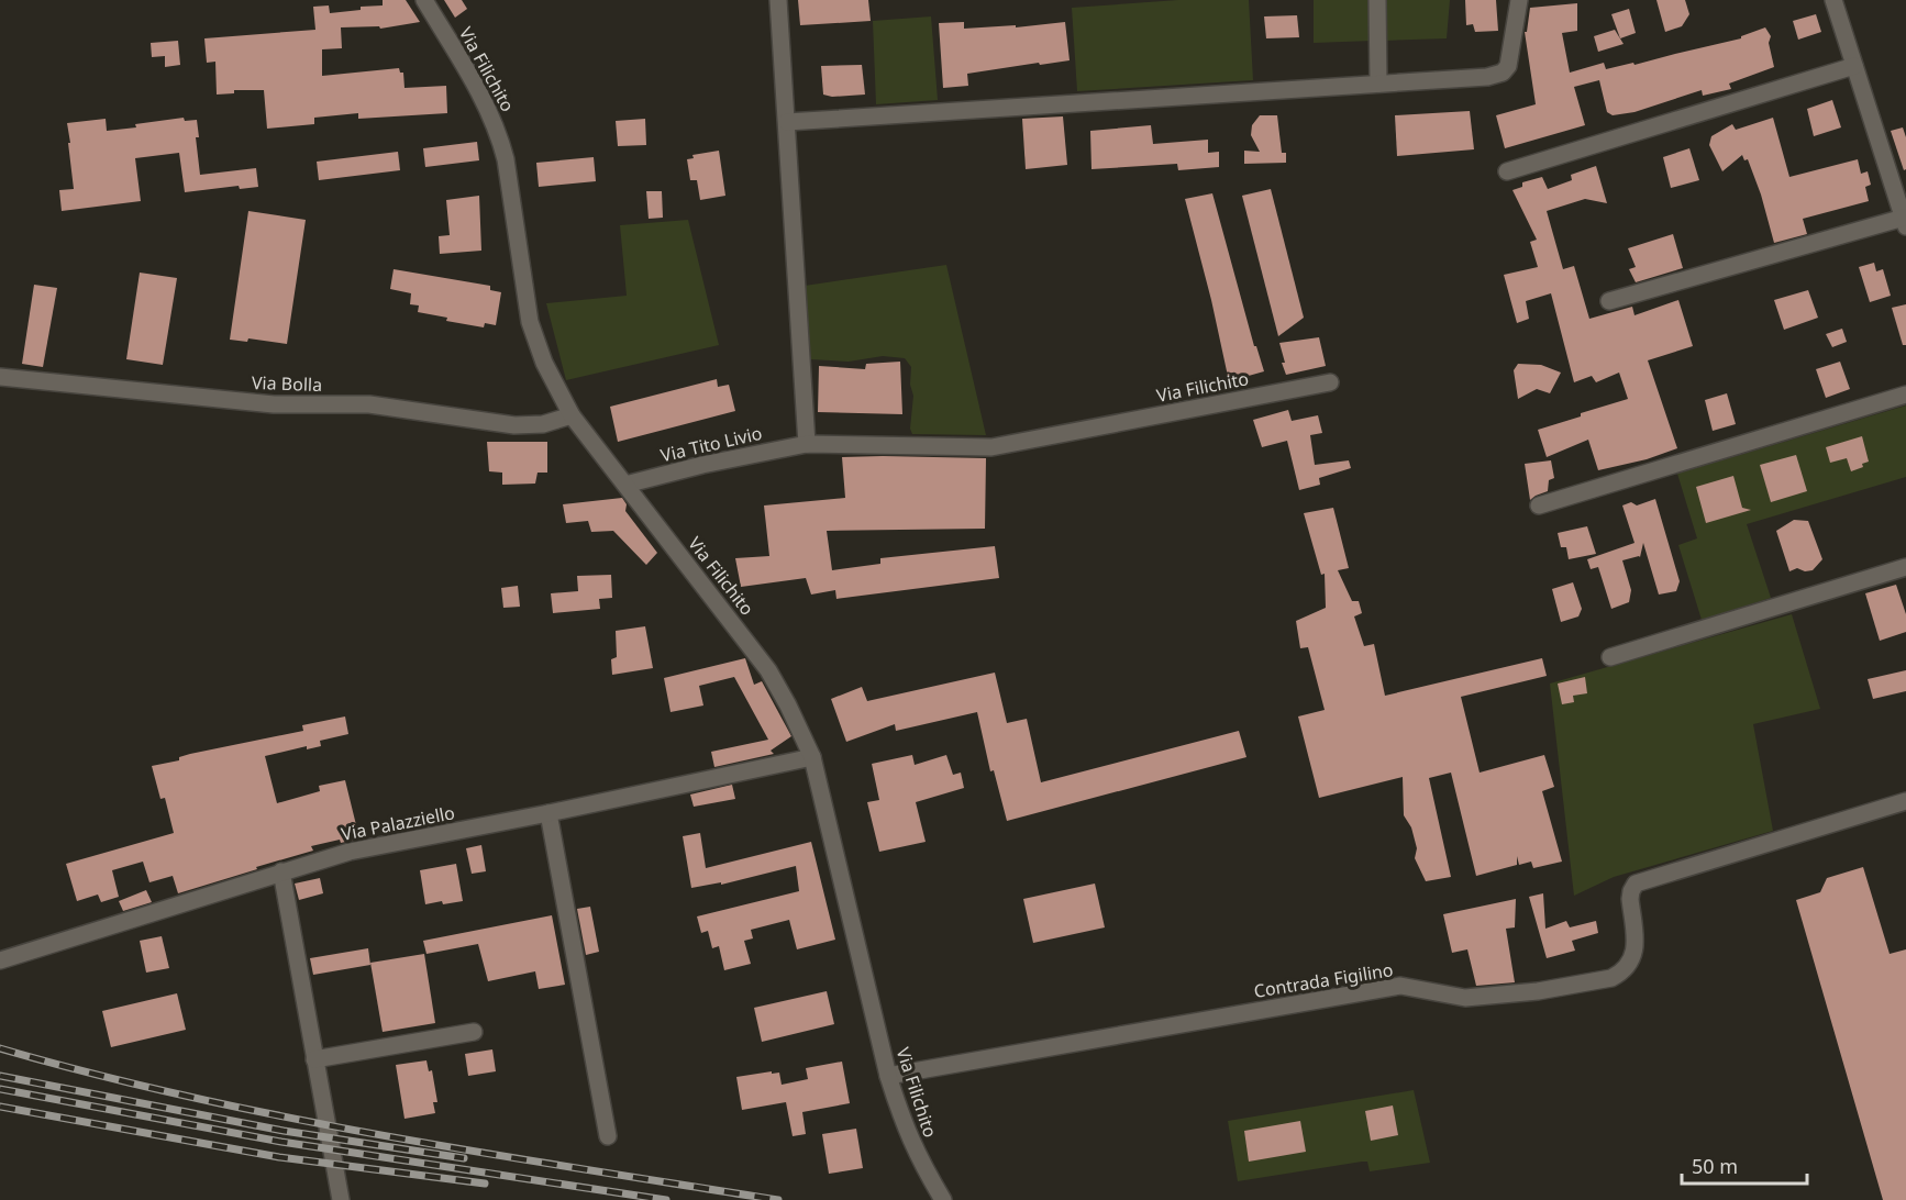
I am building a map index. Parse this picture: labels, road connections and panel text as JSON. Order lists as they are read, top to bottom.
{
  "streets": {
    "street": [
      "Via Filichito",
      "Via Bolla",
      "Via Tito Livio",
      "Via Palazziello",
      "Contrada Figilino"
    ]
  },
  "crossings": [
    ["Via Filichito", "Via Bolla"],
    ["Via Filichito", "Via Tito Livio"],
    ["Via Filichito", "Via Palazziello"],
    ["Via Filichito", "Contrada Figilino"]
  ],
  "scale_bar": "50 m"
}
